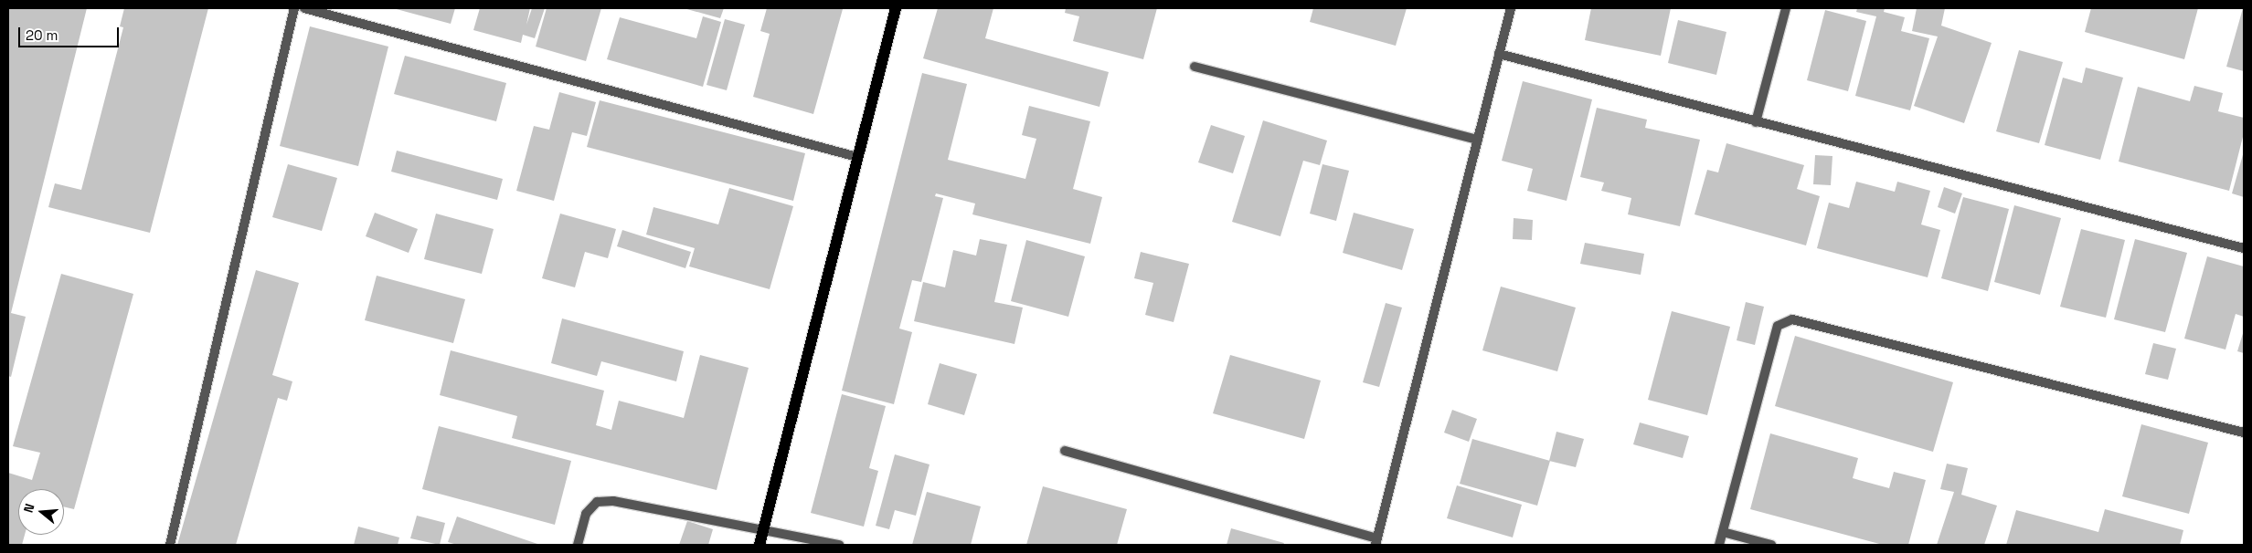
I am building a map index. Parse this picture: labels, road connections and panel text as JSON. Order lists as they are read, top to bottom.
{
  "scale_bar": "20 m",
  "north": "left"
}
